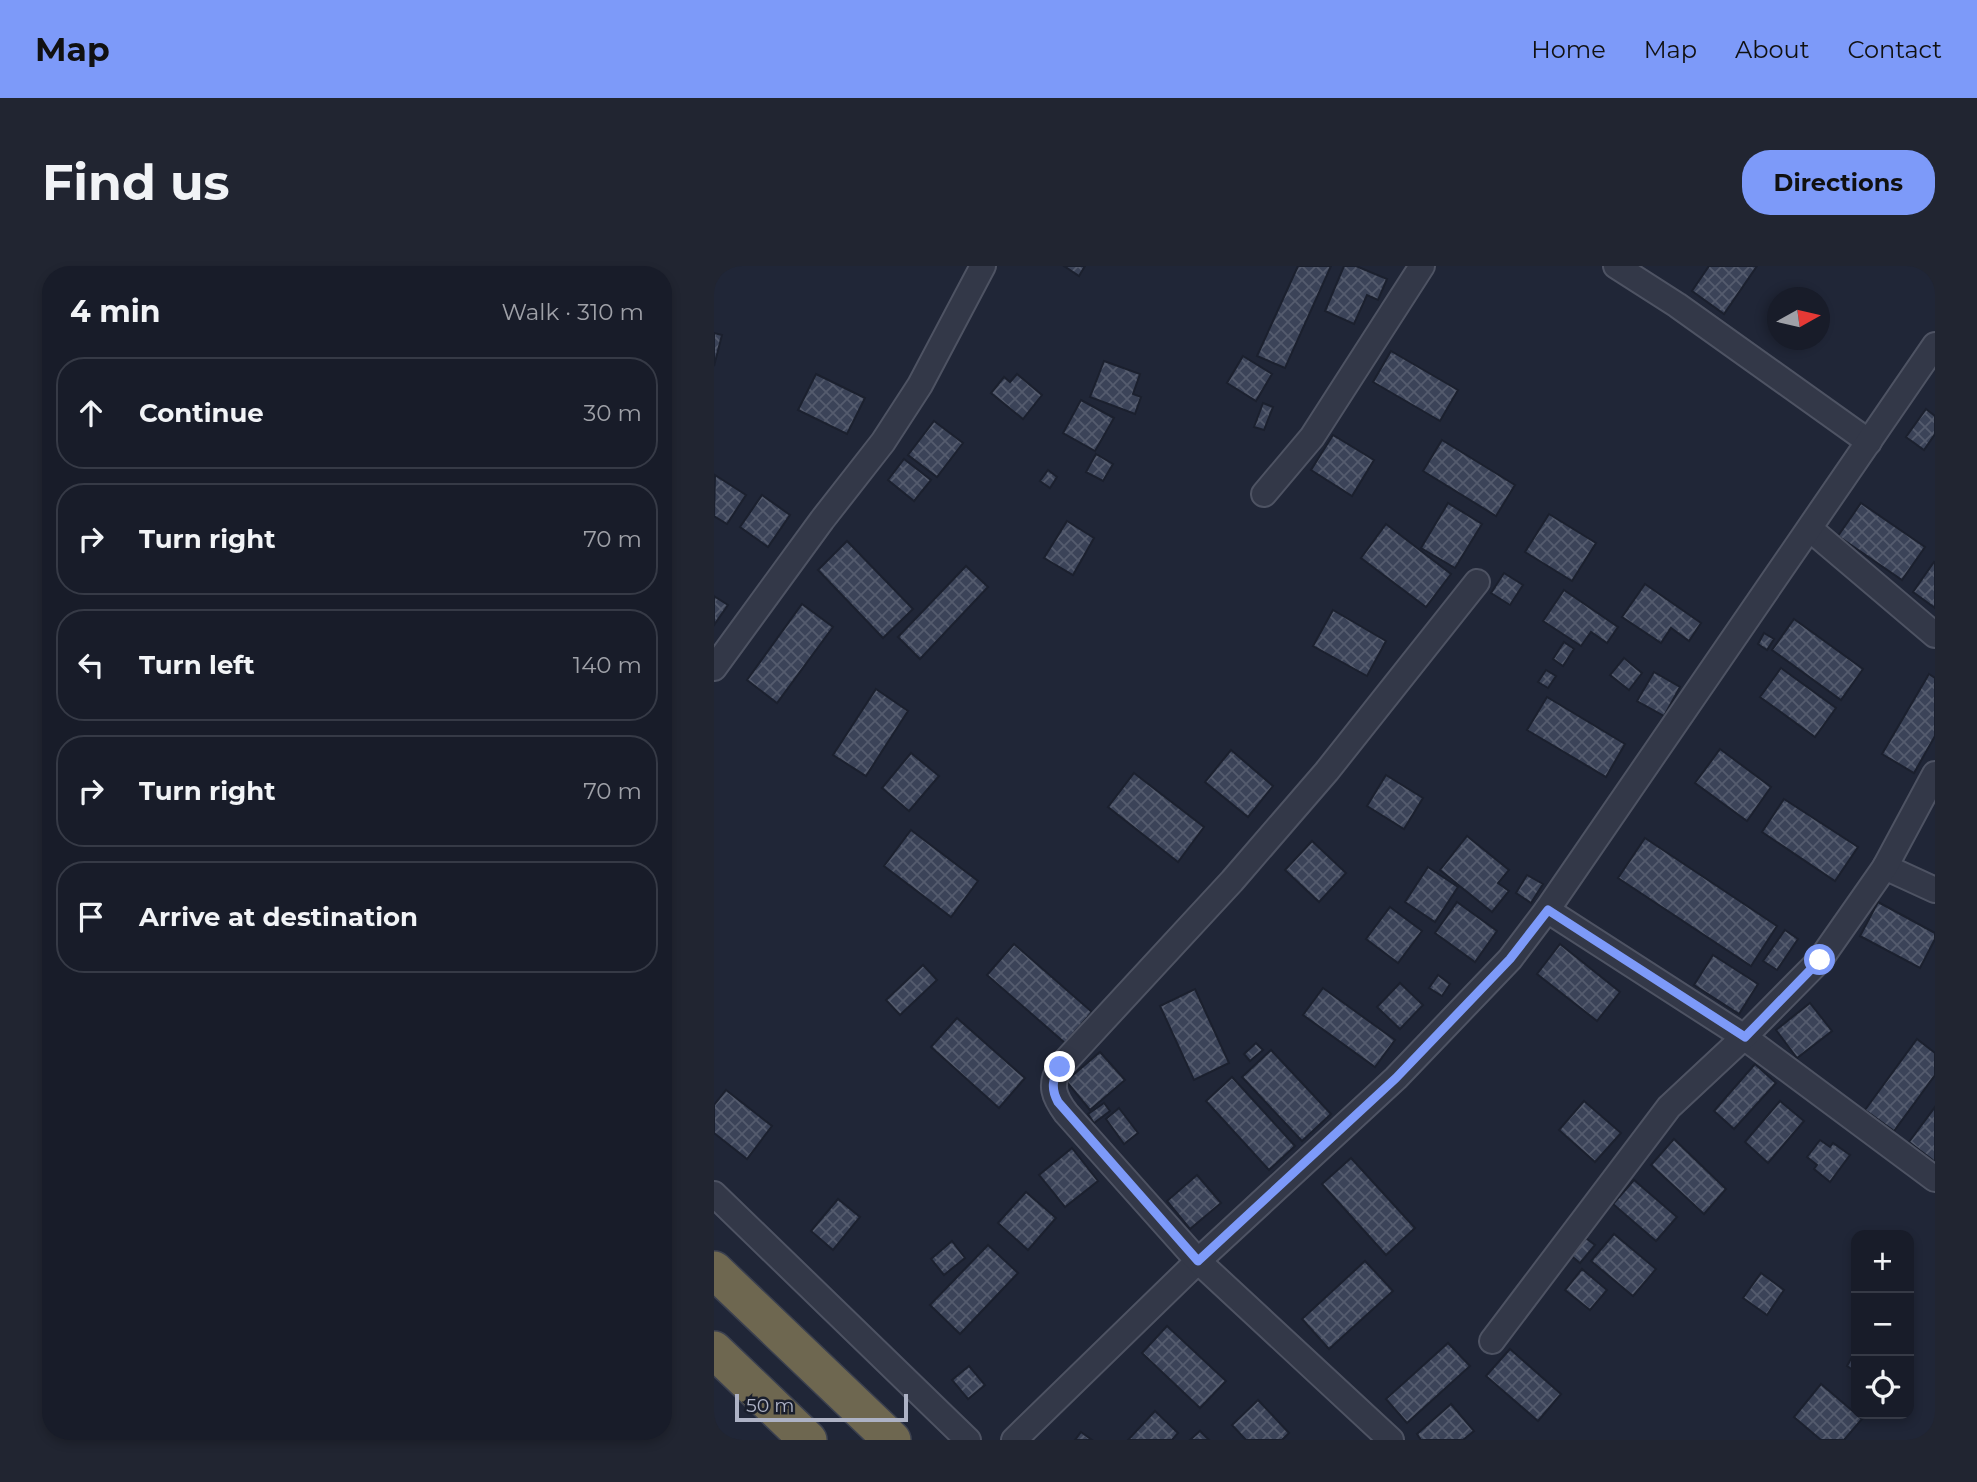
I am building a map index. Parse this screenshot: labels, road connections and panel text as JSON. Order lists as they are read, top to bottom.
{
  "scale_bar": "50 m",
  "north": "right",
  "page": {
    "header": "Map",
    "nav": [
      "Home",
      "Map",
      "About",
      "Contact"
    ],
    "buttons": "Directions",
    "title": "Find us",
    "heading": ["4 min", "Walk · 310 m"],
    "list": [
      ["Continue", "30 m"],
      ["Turn right", "70 m"],
      ["Turn left", "140 m"],
      ["Turn right", "70 m"],
      "Arrive at destination"
    ],
    "map_buttons": ["+", "−"],
    "scale": "50 m"
  }
}
